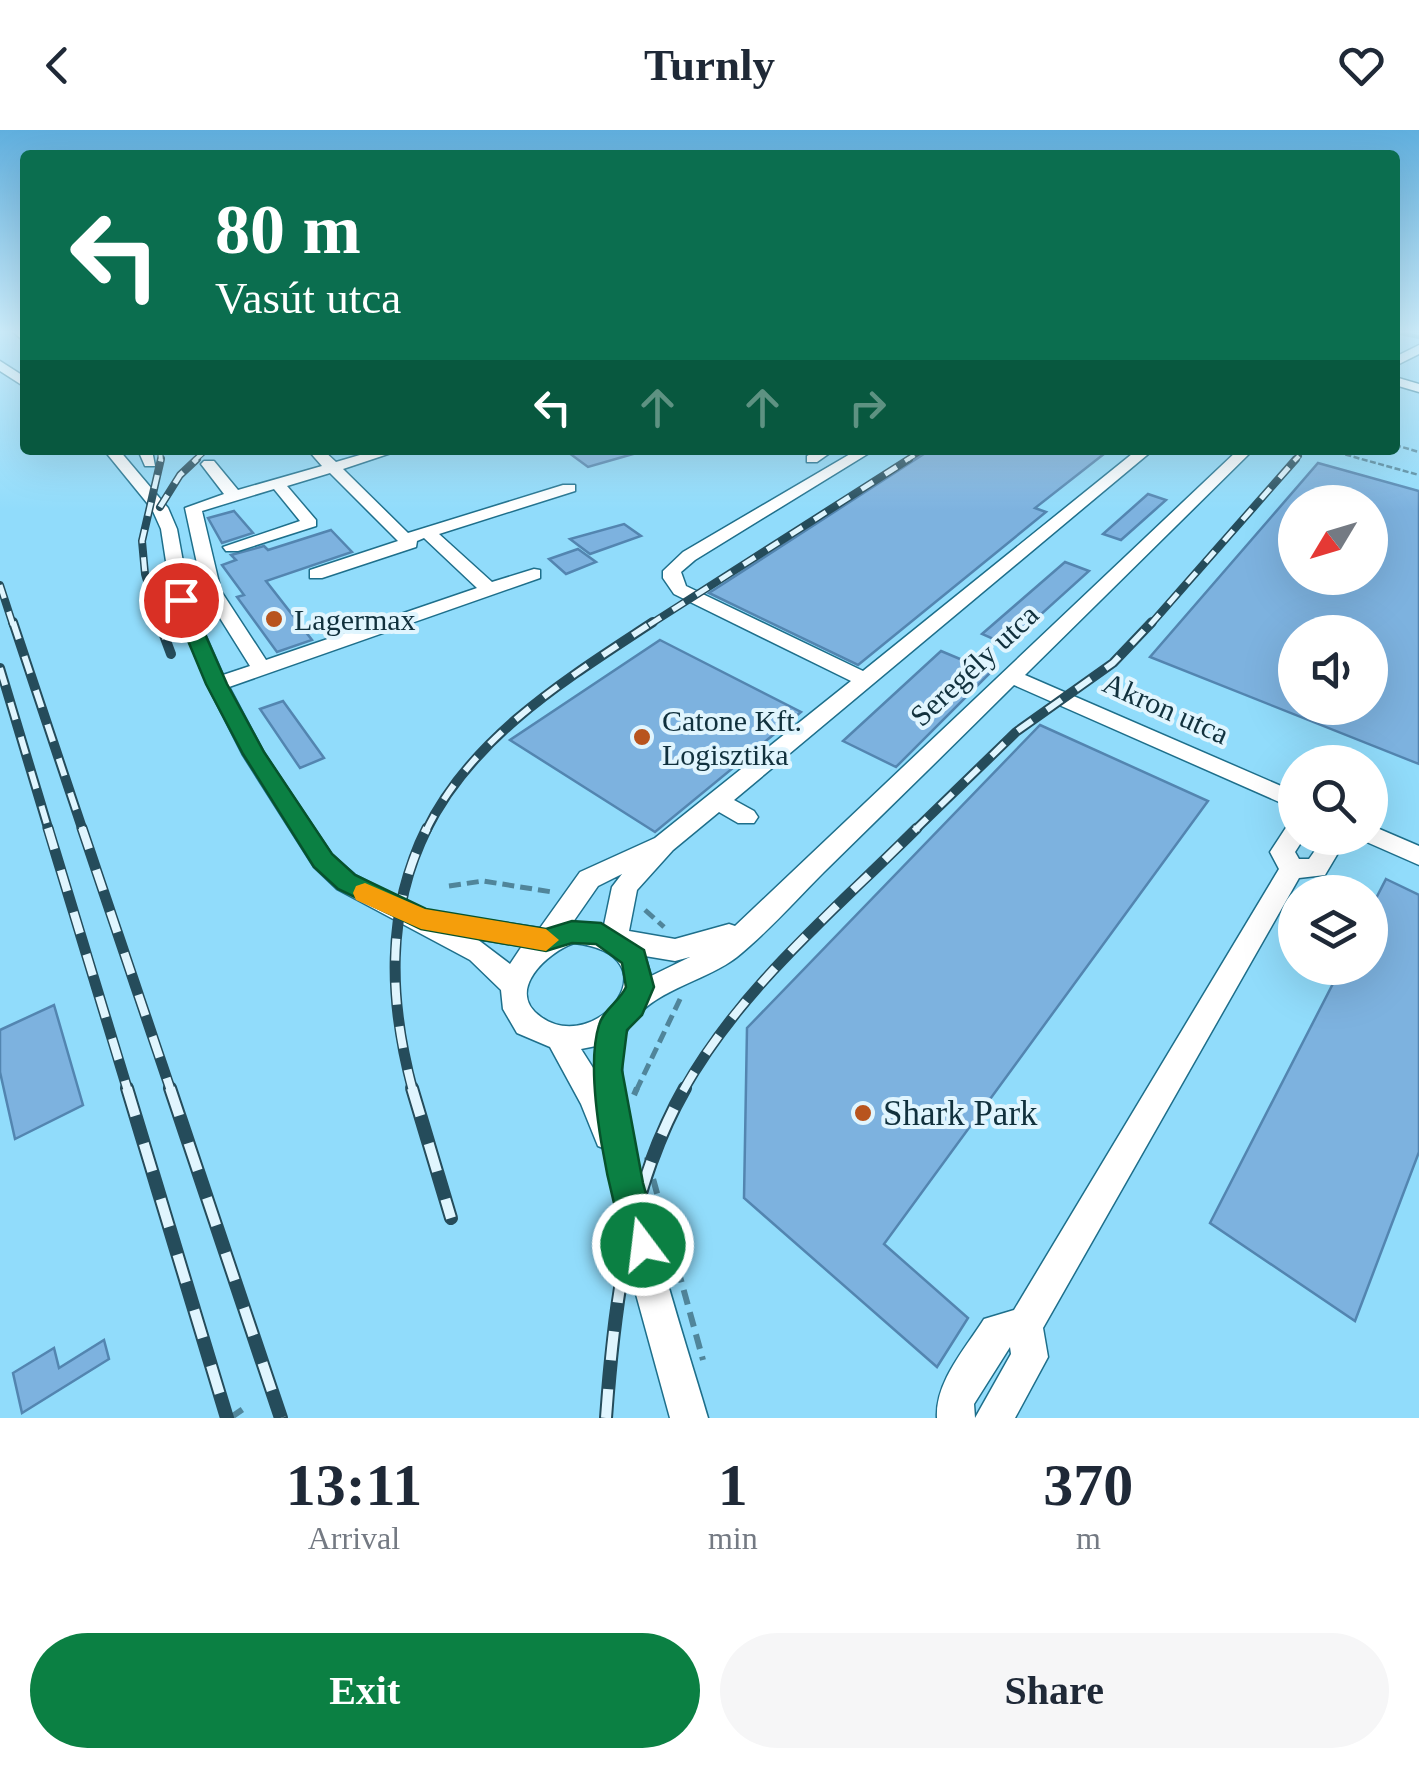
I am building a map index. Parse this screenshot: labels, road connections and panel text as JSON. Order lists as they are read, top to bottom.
{
  "streets": {
    "street": ["Seregély utca", "Akron utca"]
  },
  "crossings": [
    ["Seregély utca", "Akron utca"]
  ],
  "places": ["Lagermax", "Catone Kft. Logisztika", "Shark Park"],
  "north": "bottom left",
  "page": {
    "header": "Turnly",
    "turn": ["80 m", "Vasút utca"],
    "eta": [
      "13:11",
      "Arrival",
      "1",
      "min",
      "370",
      "m"
    ],
    "buttons": ["Exit", "Share"]
  }
}
